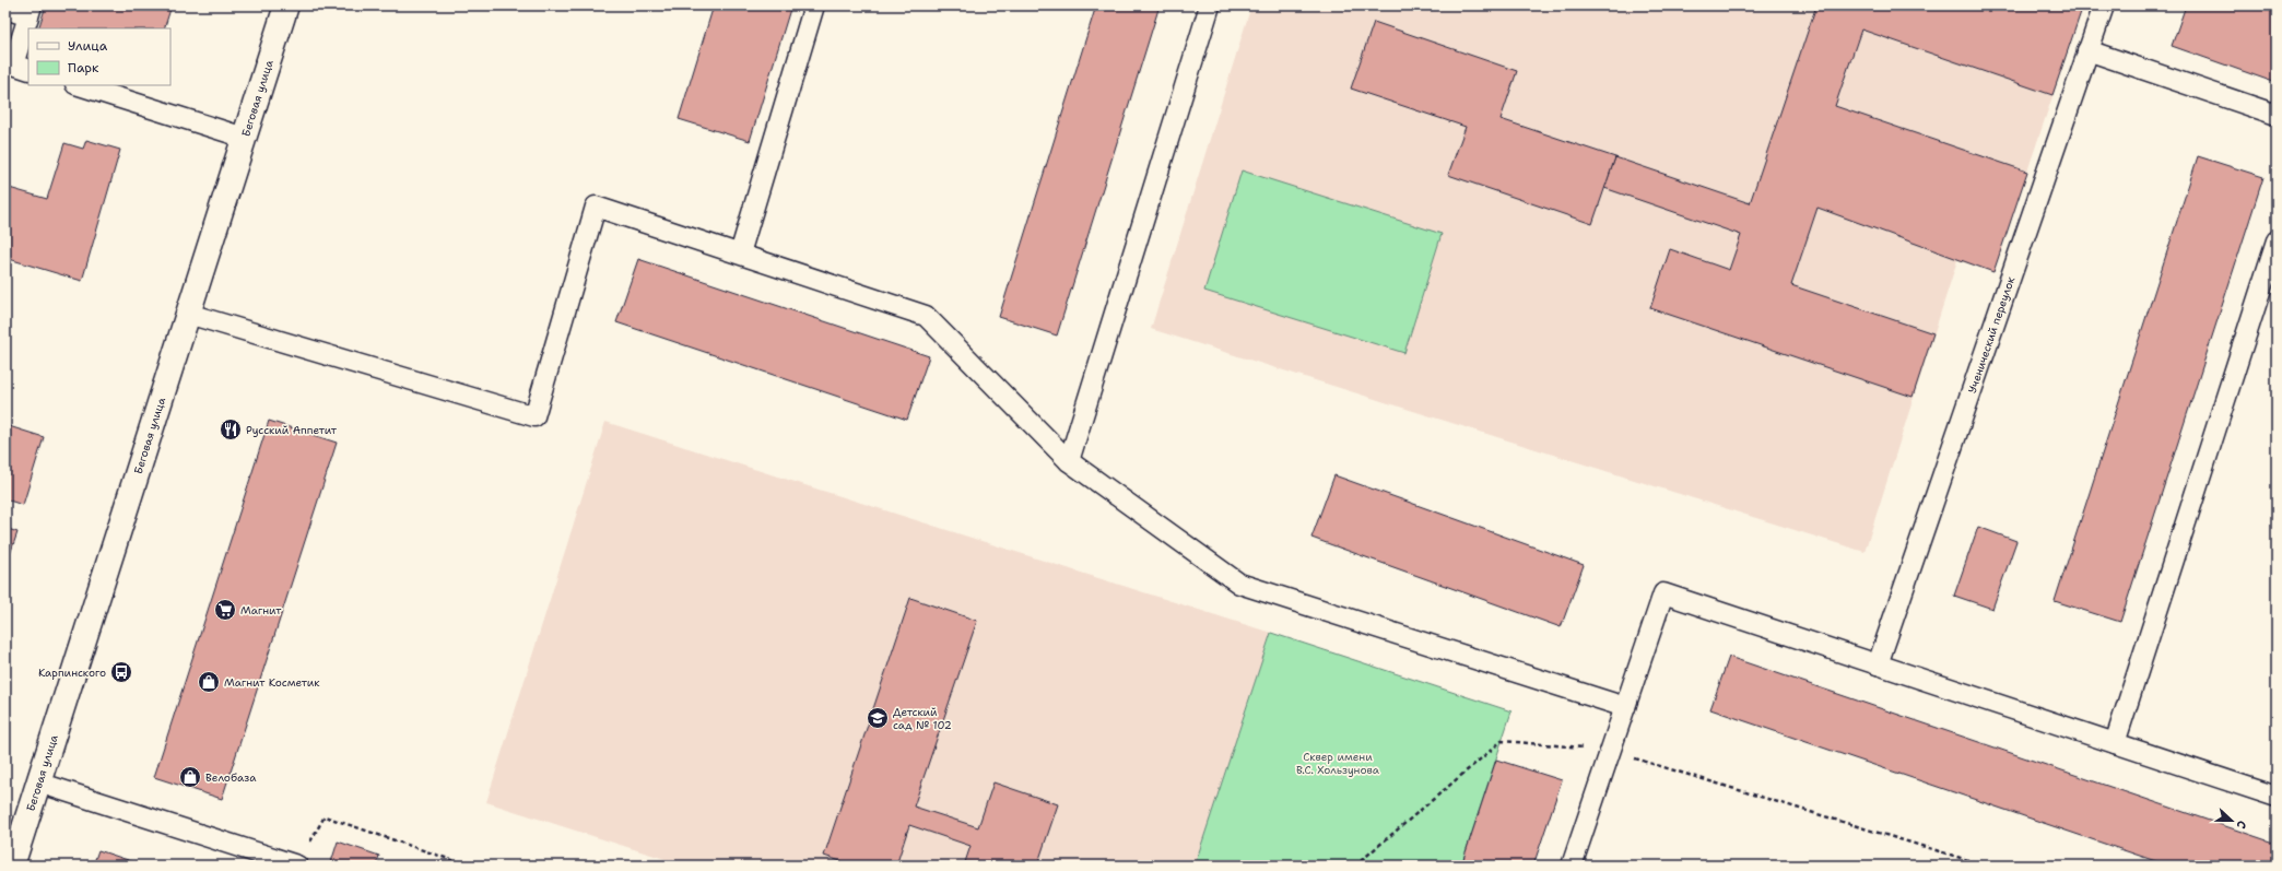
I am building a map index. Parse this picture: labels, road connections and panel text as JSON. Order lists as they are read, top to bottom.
{
  "streets": {
    "street": ["Беговая улица"],
    "lane": ["Ученический переулок"]
  },
  "parks": ["Сквер имени В.С. Хользунова"],
  "places": {
    "restaurant": ["Русский Аппетит"],
    "supermarket": ["Магнит"],
    "bus stop": ["Карпинского"],
    "shop": ["Магнит Косметик", "Велобаза"],
    "school or university": ["Детский сад № 102"]
  },
  "legend": ["Улица", "Парк"],
  "north": "right"
}
